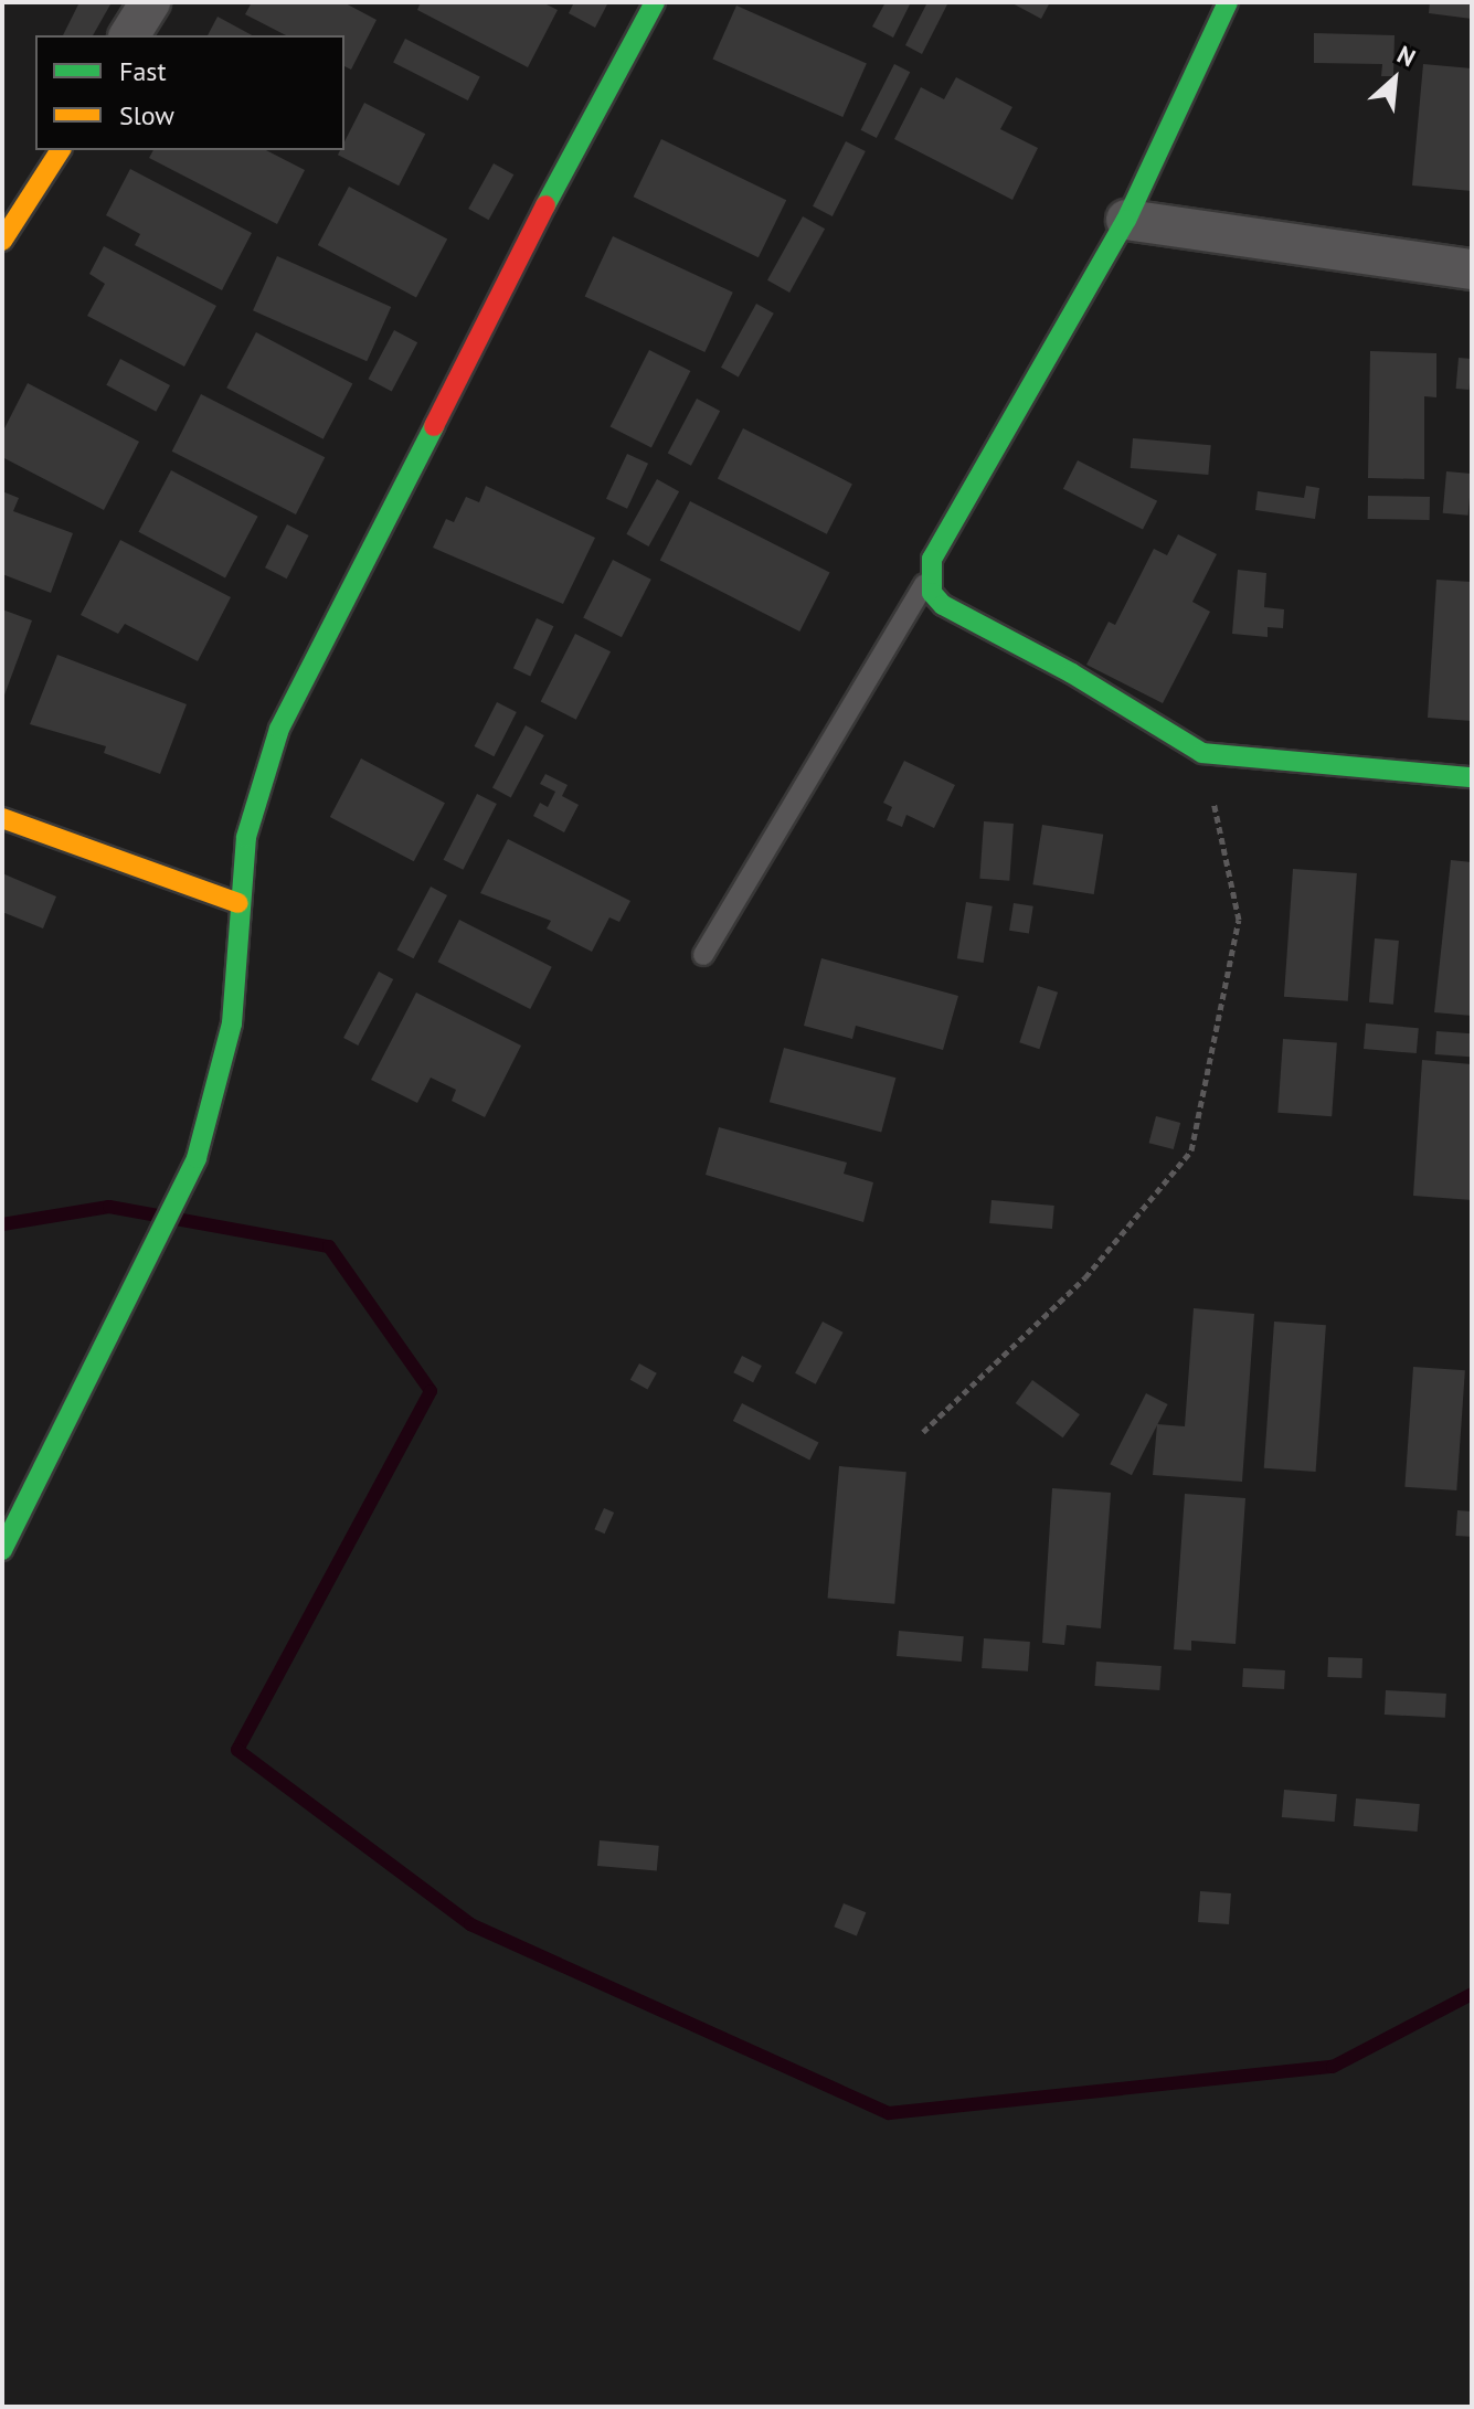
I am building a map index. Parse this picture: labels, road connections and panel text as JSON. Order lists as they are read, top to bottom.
{
  "legend": ["Fast", "Slow"],
  "north": "top right"
}
